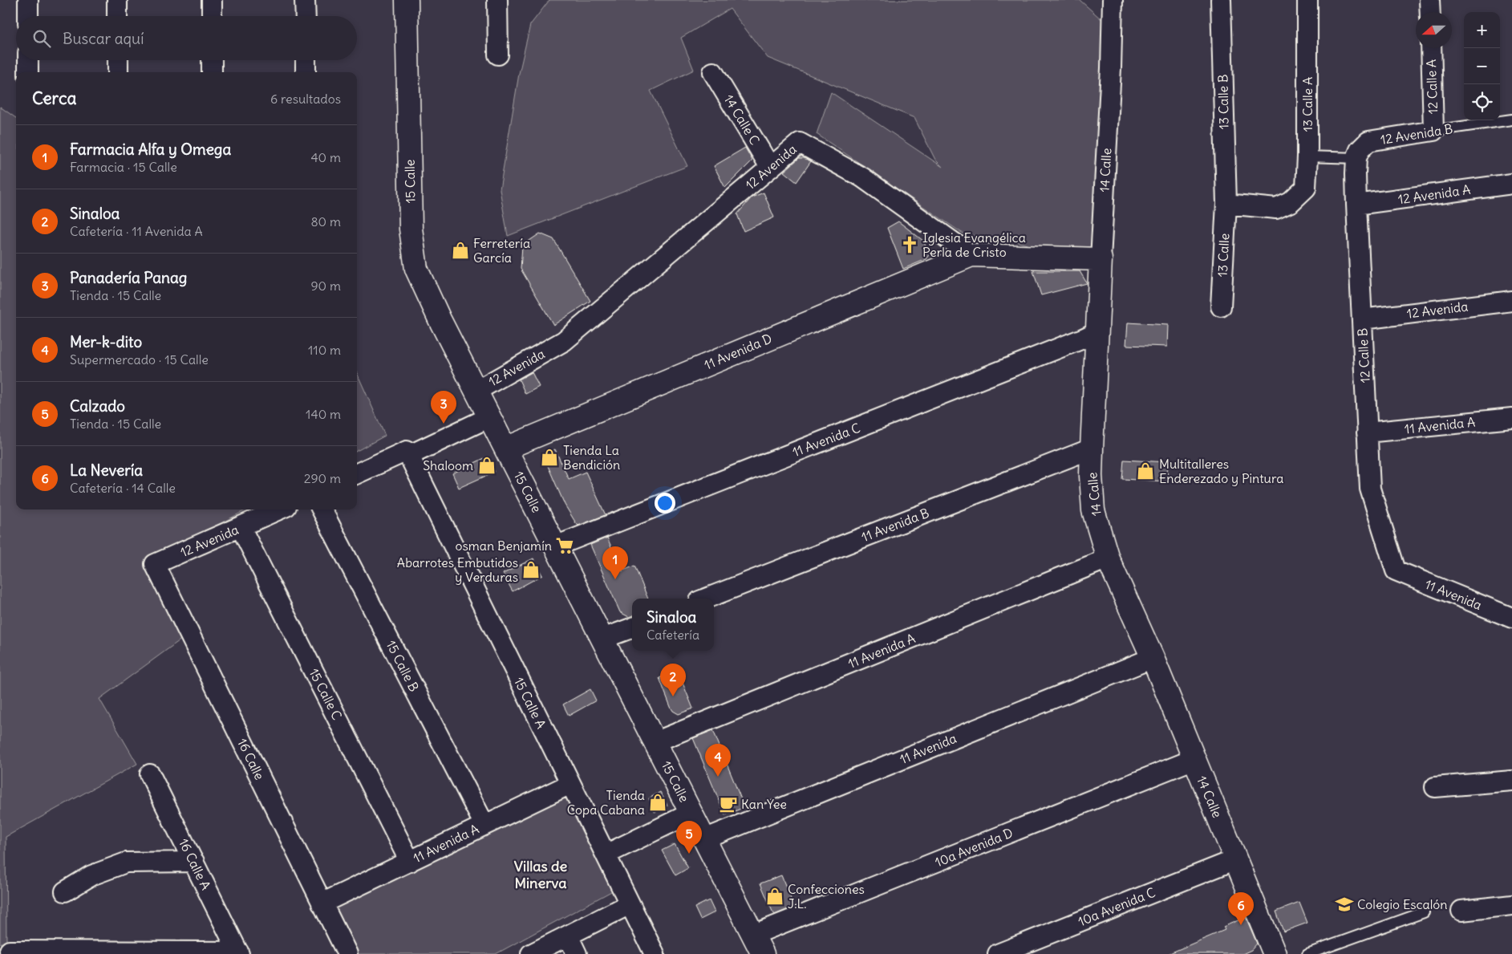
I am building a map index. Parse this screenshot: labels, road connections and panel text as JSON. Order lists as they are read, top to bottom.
{
  "streets": {
    "street": [
      "12 Calle A",
      "13 Calle B",
      "13 Calle A",
      "14 Calle C",
      "12 Avenida B",
      "12 Avenida",
      "14 Calle",
      "15 Calle",
      "12 Avenida A",
      "13 Calle",
      "11 Avenida D",
      "12 Calle B",
      "11 Avenida A",
      "11 Avenida C",
      "11 Avenida B",
      "11 Avenida",
      "15 Calle B",
      "15 Calle C",
      "15 Calle A",
      "16 Calle",
      "10a Avenida D",
      "16 Calle A",
      "10a Avenida C"
    ]
  },
  "crossings": [
    ["12 Calle A", "12 Avenida B"],
    ["13 Calle B", "13 Calle A"],
    ["13 Calle B", "13 Calle"],
    ["13 Calle A", "13 Calle"],
    ["14 Calle C", "12 Avenida"],
    ["12 Avenida B", "12 Calle B"],
    ["12 Avenida", "15 Calle"],
    ["12 Avenida", "11 Avenida D"],
    ["12 Avenida", "12 Calle B"],
    ["12 Avenida", "15 Calle C"],
    ["12 Avenida", "16 Calle"],
    ["14 Calle", "11 Avenida A"],
    ["14 Calle", "11 Avenida C"],
    ["14 Calle", "11 Avenida B"],
    ["14 Calle", "11 Avenida"],
    ["14 Calle", "10a Avenida D"],
    ["14 Calle", "10a Avenida C"],
    ["15 Calle", "11 Avenida D"],
    ["15 Calle", "11 Avenida A"],
    ["15 Calle", "11 Avenida C"],
    ["15 Calle", "11 Avenida"],
    ["15 Calle", "10a Avenida D"],
    ["12 Avenida A", "12 Calle B"],
    ["12 Calle B", "11 Avenida A"],
    ["12 Calle B", "11 Avenida"],
    ["11 Avenida A", "15 Calle B"],
    ["11 Avenida A", "15 Calle C"],
    ["11 Avenida A", "15 Calle A"],
    ["11 Avenida A", "16 Calle"]
  ],
  "districts": ["Villas de Minerva"],
  "places": {
    "church": ["Iglesia Evangélica Perla de Cristo"],
    "shop": [
      "Ferretería García",
      "Tienda La Bendición",
      "Shaloom",
      "Multitalleres Enderezado y Pintura",
      "Abarrotes Embutidos y Verduras",
      "Tienda Copa Cabana",
      "Confecciones J.L."
    ],
    "supermarket": ["osman Benjamín"],
    "cafe": ["Kan Yee"],
    "school or university": ["Colegio Escalón"]
  },
  "north": "left",
  "page": {
    "map_buttons": ["+", "−"],
    "search": "Buscar aquí",
    "heading": ["Cerca", "6 resultados"],
    "list": [
      {
        "mark": "1",
        "name": "Farmacia Alfa y Omega",
        "note": "Farmacia · 15 Calle",
        "value": "40 m"
      },
      {
        "mark": "2",
        "name": "Sinaloa",
        "note": "Cafetería · 11 Avenida A",
        "value": "80 m"
      },
      {
        "mark": "3",
        "name": "Panadería Panag",
        "note": "Tienda · 15 Calle",
        "value": "90 m"
      },
      {
        "mark": "4",
        "name": "Mer-k-dito",
        "note": "Supermercado · 15 Calle",
        "value": "110 m"
      },
      {
        "mark": "5",
        "name": "Calzado",
        "note": "Tienda · 15 Calle",
        "value": "140 m"
      },
      {
        "mark": "6",
        "name": "La Nevería",
        "note": "Cafetería · 14 Calle",
        "value": "290 m"
      }
    ],
    "pins": [
      "3",
      "1",
      "2",
      "4",
      "5",
      "6"
    ],
    "popup": ["Sinaloa", "Cafetería"]
  }
}
